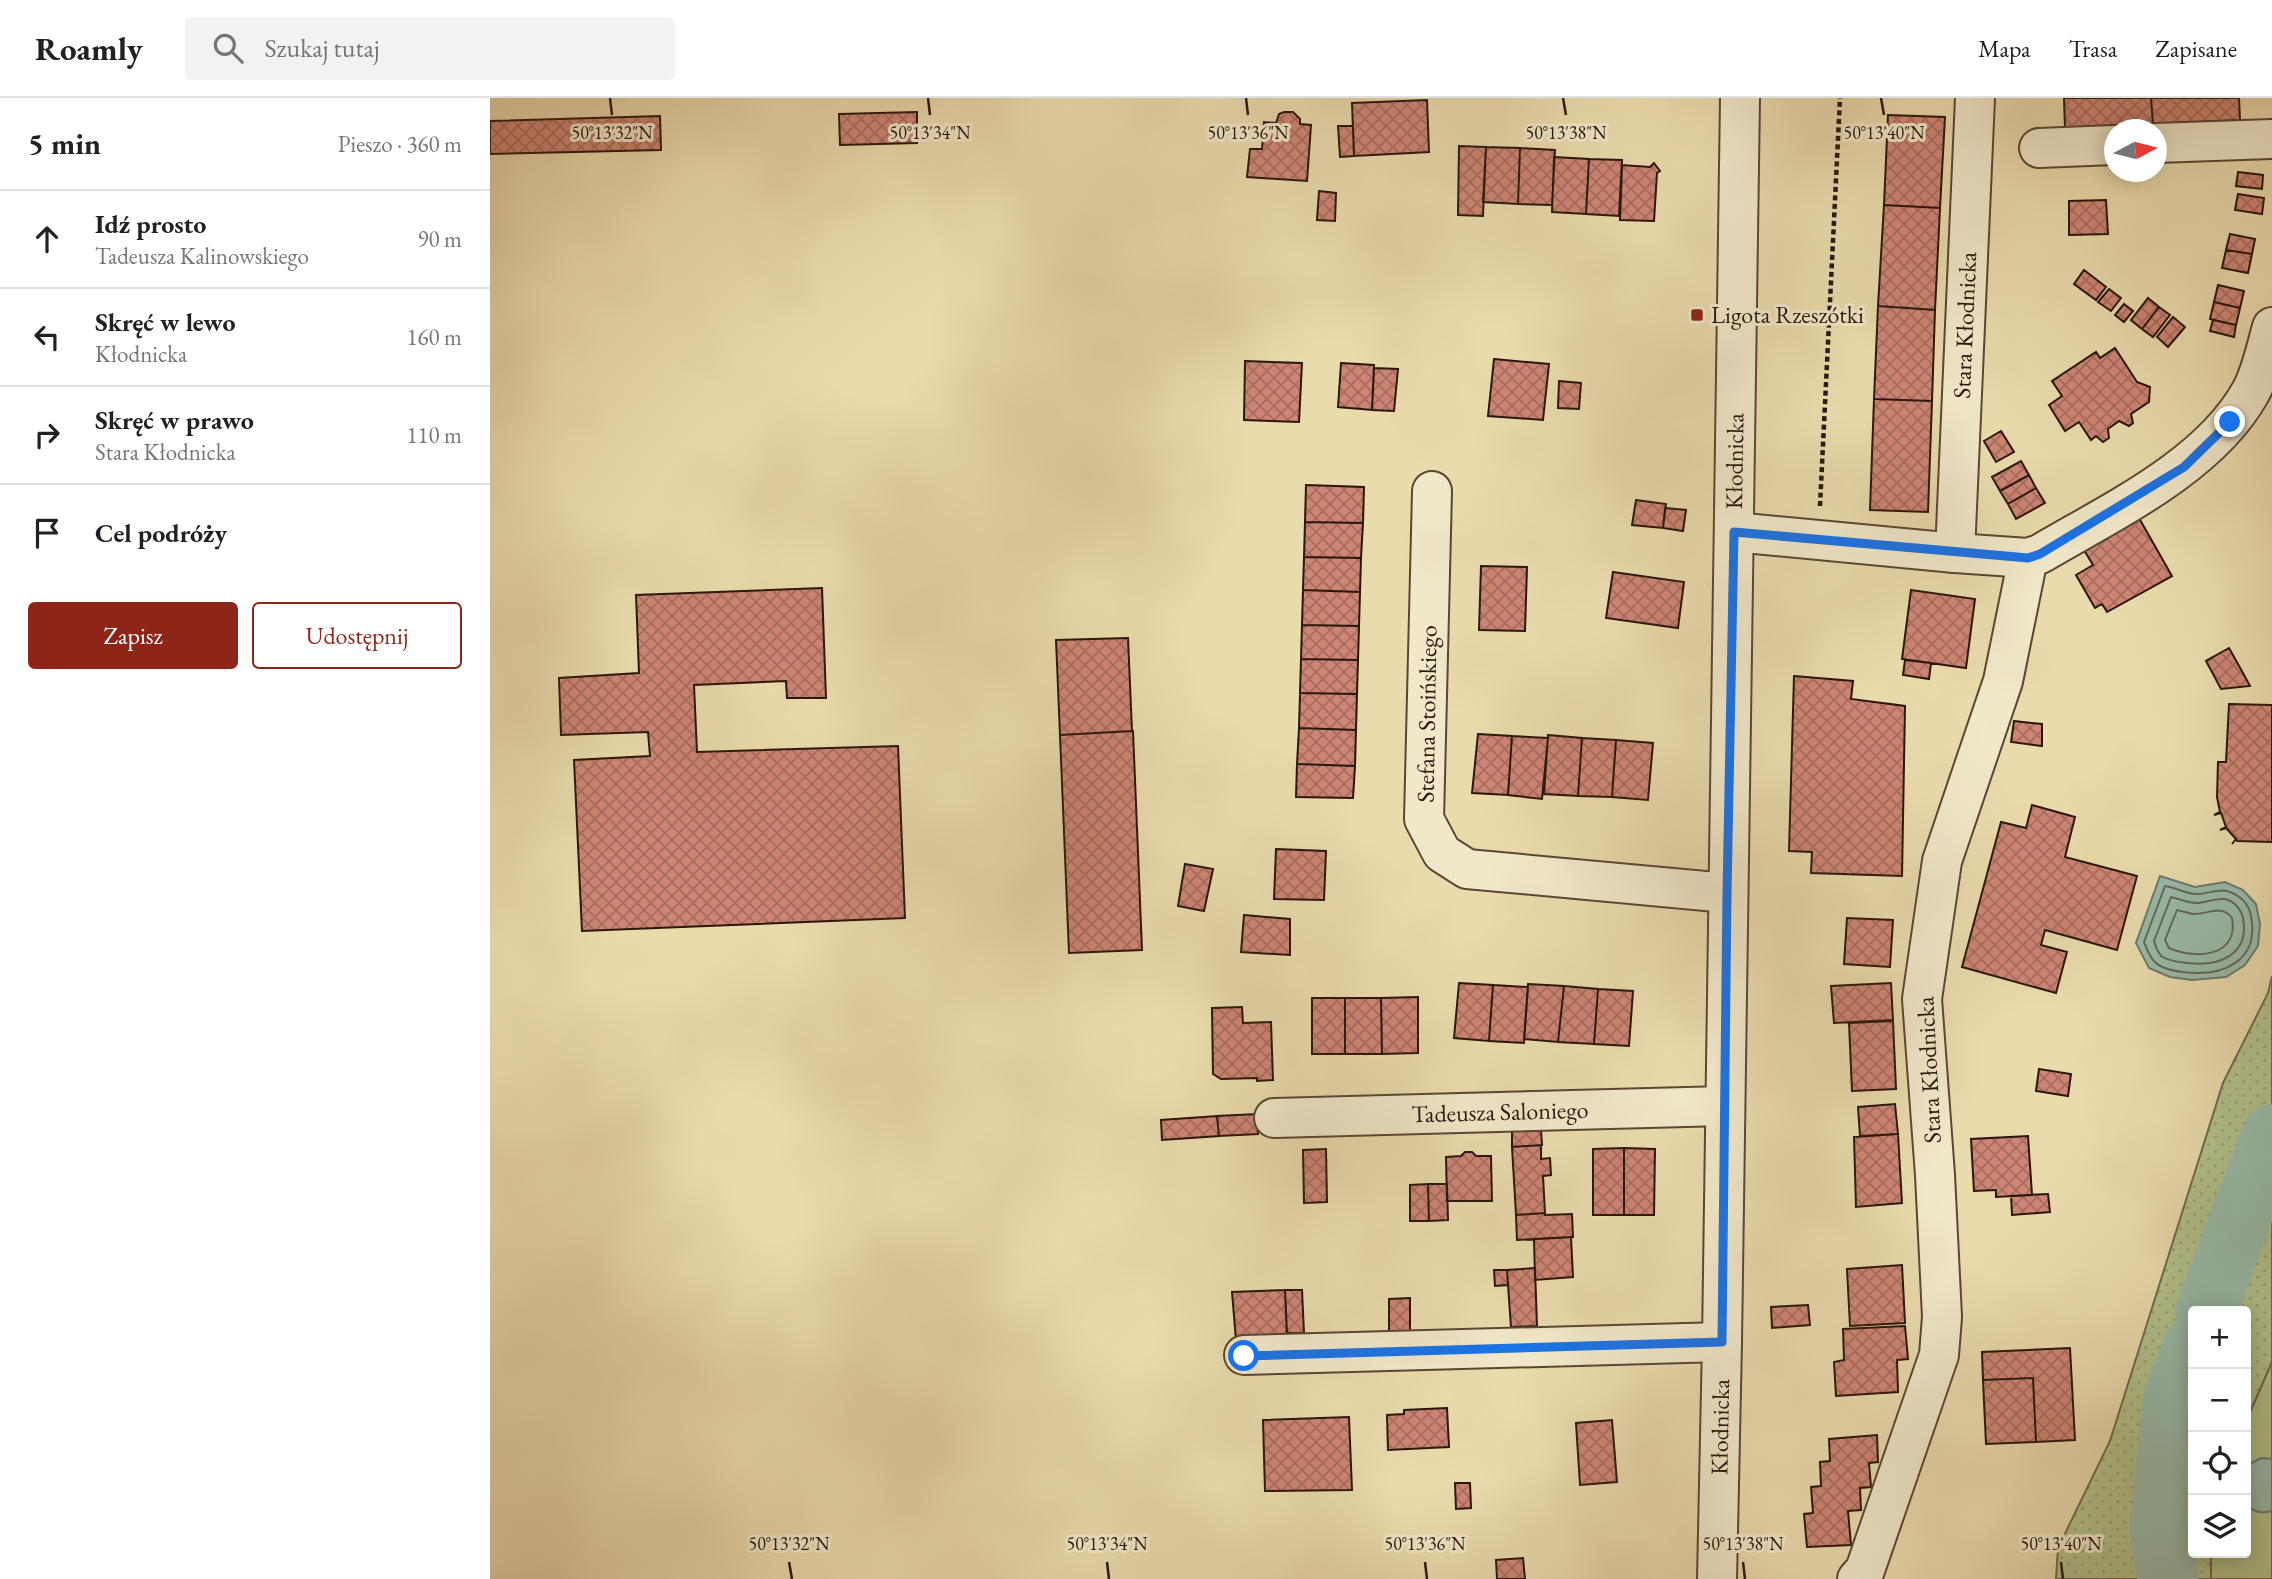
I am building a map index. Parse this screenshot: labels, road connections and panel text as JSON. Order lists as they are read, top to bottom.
{
  "streets": {
    "street": [
      "Stara Kłodnicka",
      "Kłodnicka",
      "Stefana Stoińskiego",
      "Tadeusza Saloniego"
    ]
  },
  "crossings": [
    ["Kłodnicka", "Stefana Stoińskiego"],
    ["Kłodnicka", "Tadeusza Saloniego"]
  ],
  "places": {
    "transit": ["Ligota Rzeszótki"]
  },
  "north": "right",
  "page": {
    "header": "Roamly",
    "search": "Szukaj tutaj",
    "nav": ["Mapa", "Trasa", "Zapisane"],
    "heading": ["5 min", "Pieszo · 360 m"],
    "list": [
      ["Idź prosto", "Tadeusza Kalinowskiego", "90 m"],
      ["Skręć w lewo", "Kłodnicka", "160 m"],
      ["Skręć w prawo", "Stara Kłodnicka", "110 m"],
      "Cel podróży"
    ],
    "buttons": ["Zapisz", "Udostępnij"],
    "map_buttons": ["+", "−"]
  },
  "coordinates": [
    "50°13'32\"N",
    "50°13'34\"N",
    "50°13'36\"N",
    "50°13'38\"N",
    "50°13'40\"N"
  ]
}
